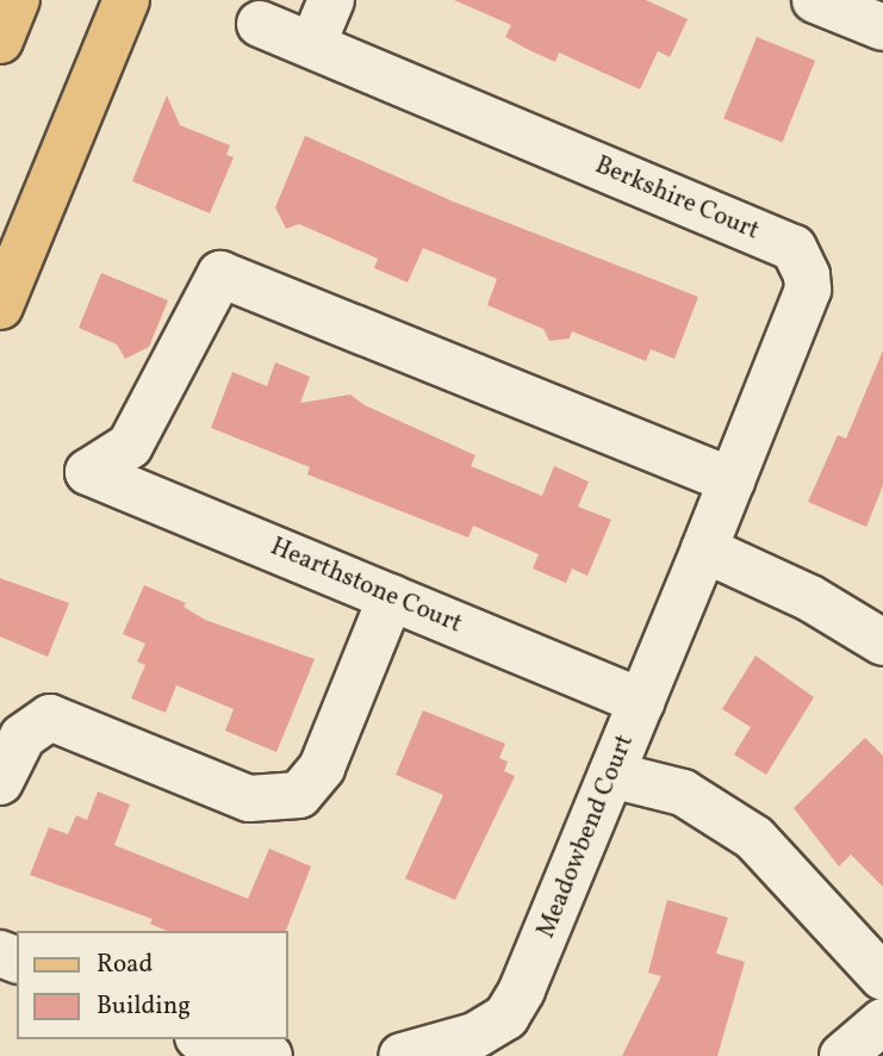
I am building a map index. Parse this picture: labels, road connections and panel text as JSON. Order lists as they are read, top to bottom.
{
  "streets": {
    "street": ["Berkshire Court", "Hearthstone Court", "Meadowbend Court"]
  },
  "crossings": [
    ["Berkshire Court", "Hearthstone Court"],
    ["Berkshire Court", "Meadowbend Court"],
    ["Hearthstone Court", "Meadowbend Court"]
  ],
  "legend": ["Road", "Building"]
}
